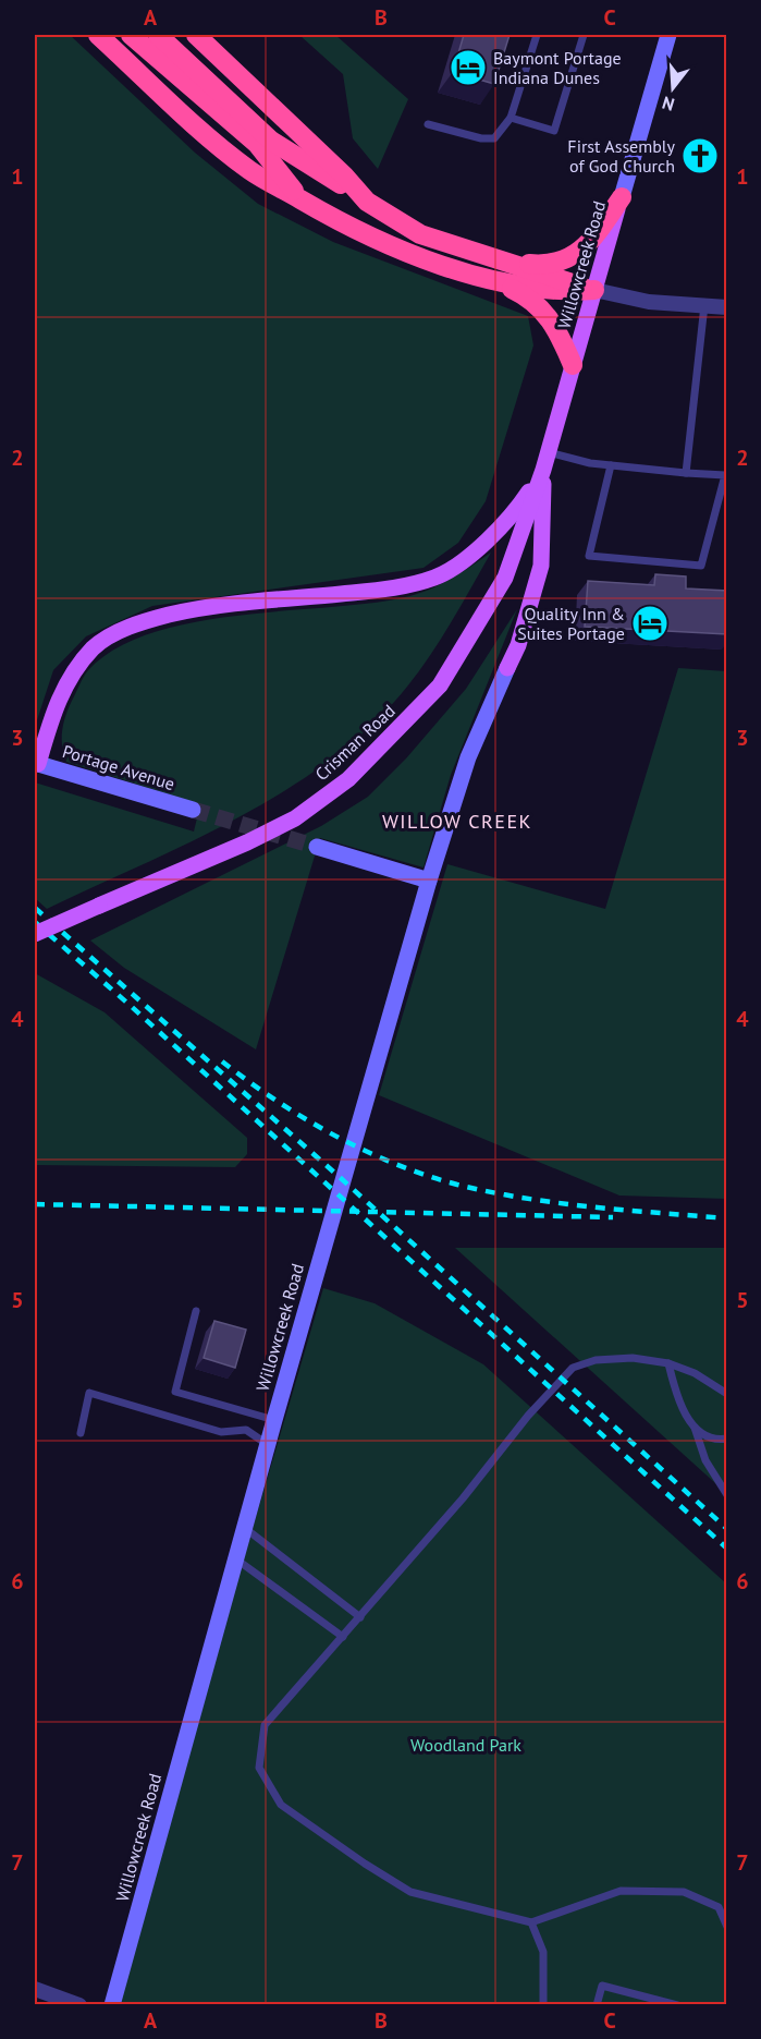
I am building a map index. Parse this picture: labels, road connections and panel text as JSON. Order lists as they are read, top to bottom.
{
  "streets": {
    "main road": ["Willowcreek Road", "Crisman Road"],
    "street": ["Portage Avenue"]
  },
  "crossings": [
    ["Willowcreek Road", "Crisman Road"]
  ],
  "districts": ["WILLOW CREEK"],
  "parks": ["Woodland Park"],
  "places": {
    "hotel": ["Baymont Portage Indiana Dunes", "Quality Inn & Suites Portage"],
    "church": ["First Assembly of God Church"]
  },
  "north": "bottom",
  "grid": {
    "columns": ["A", "B", "C"],
    "rows": [
      "1",
      "2",
      "3",
      "4",
      "5",
      "6",
      "7"
    ]
  }
}
